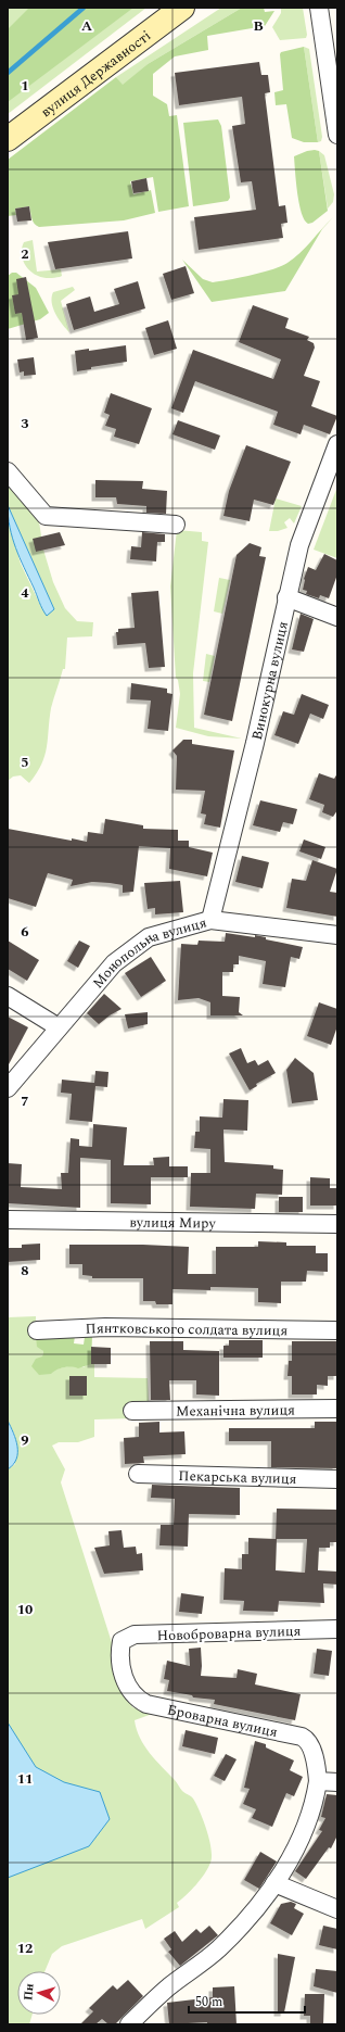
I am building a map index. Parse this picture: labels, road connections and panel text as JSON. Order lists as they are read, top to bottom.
{
  "streets": {
    "street": [
      "вулиця Державності",
      "Винокурна вулиця",
      "Монопольна вулиця",
      "вулиця Миру",
      "Пянтковського солдата вулиця",
      "Механічна вулиця",
      "Пекарська вулиця",
      "Новоброварна вулиця",
      "Броварна вулиця"
    ]
  },
  "crossings": [
    ["Винокурна вулиця", "Монопольна вулиця"],
    ["Новоброварна вулиця", "Броварна вулиця"]
  ],
  "scale_bar": "50 m",
  "north": "left",
  "grid": {
    "columns": ["A", "B"],
    "rows": [
      "1",
      "2",
      "3",
      "4",
      "5",
      "6",
      "7",
      "8",
      "9",
      "10",
      "11",
      "12"
    ]
  }
}
